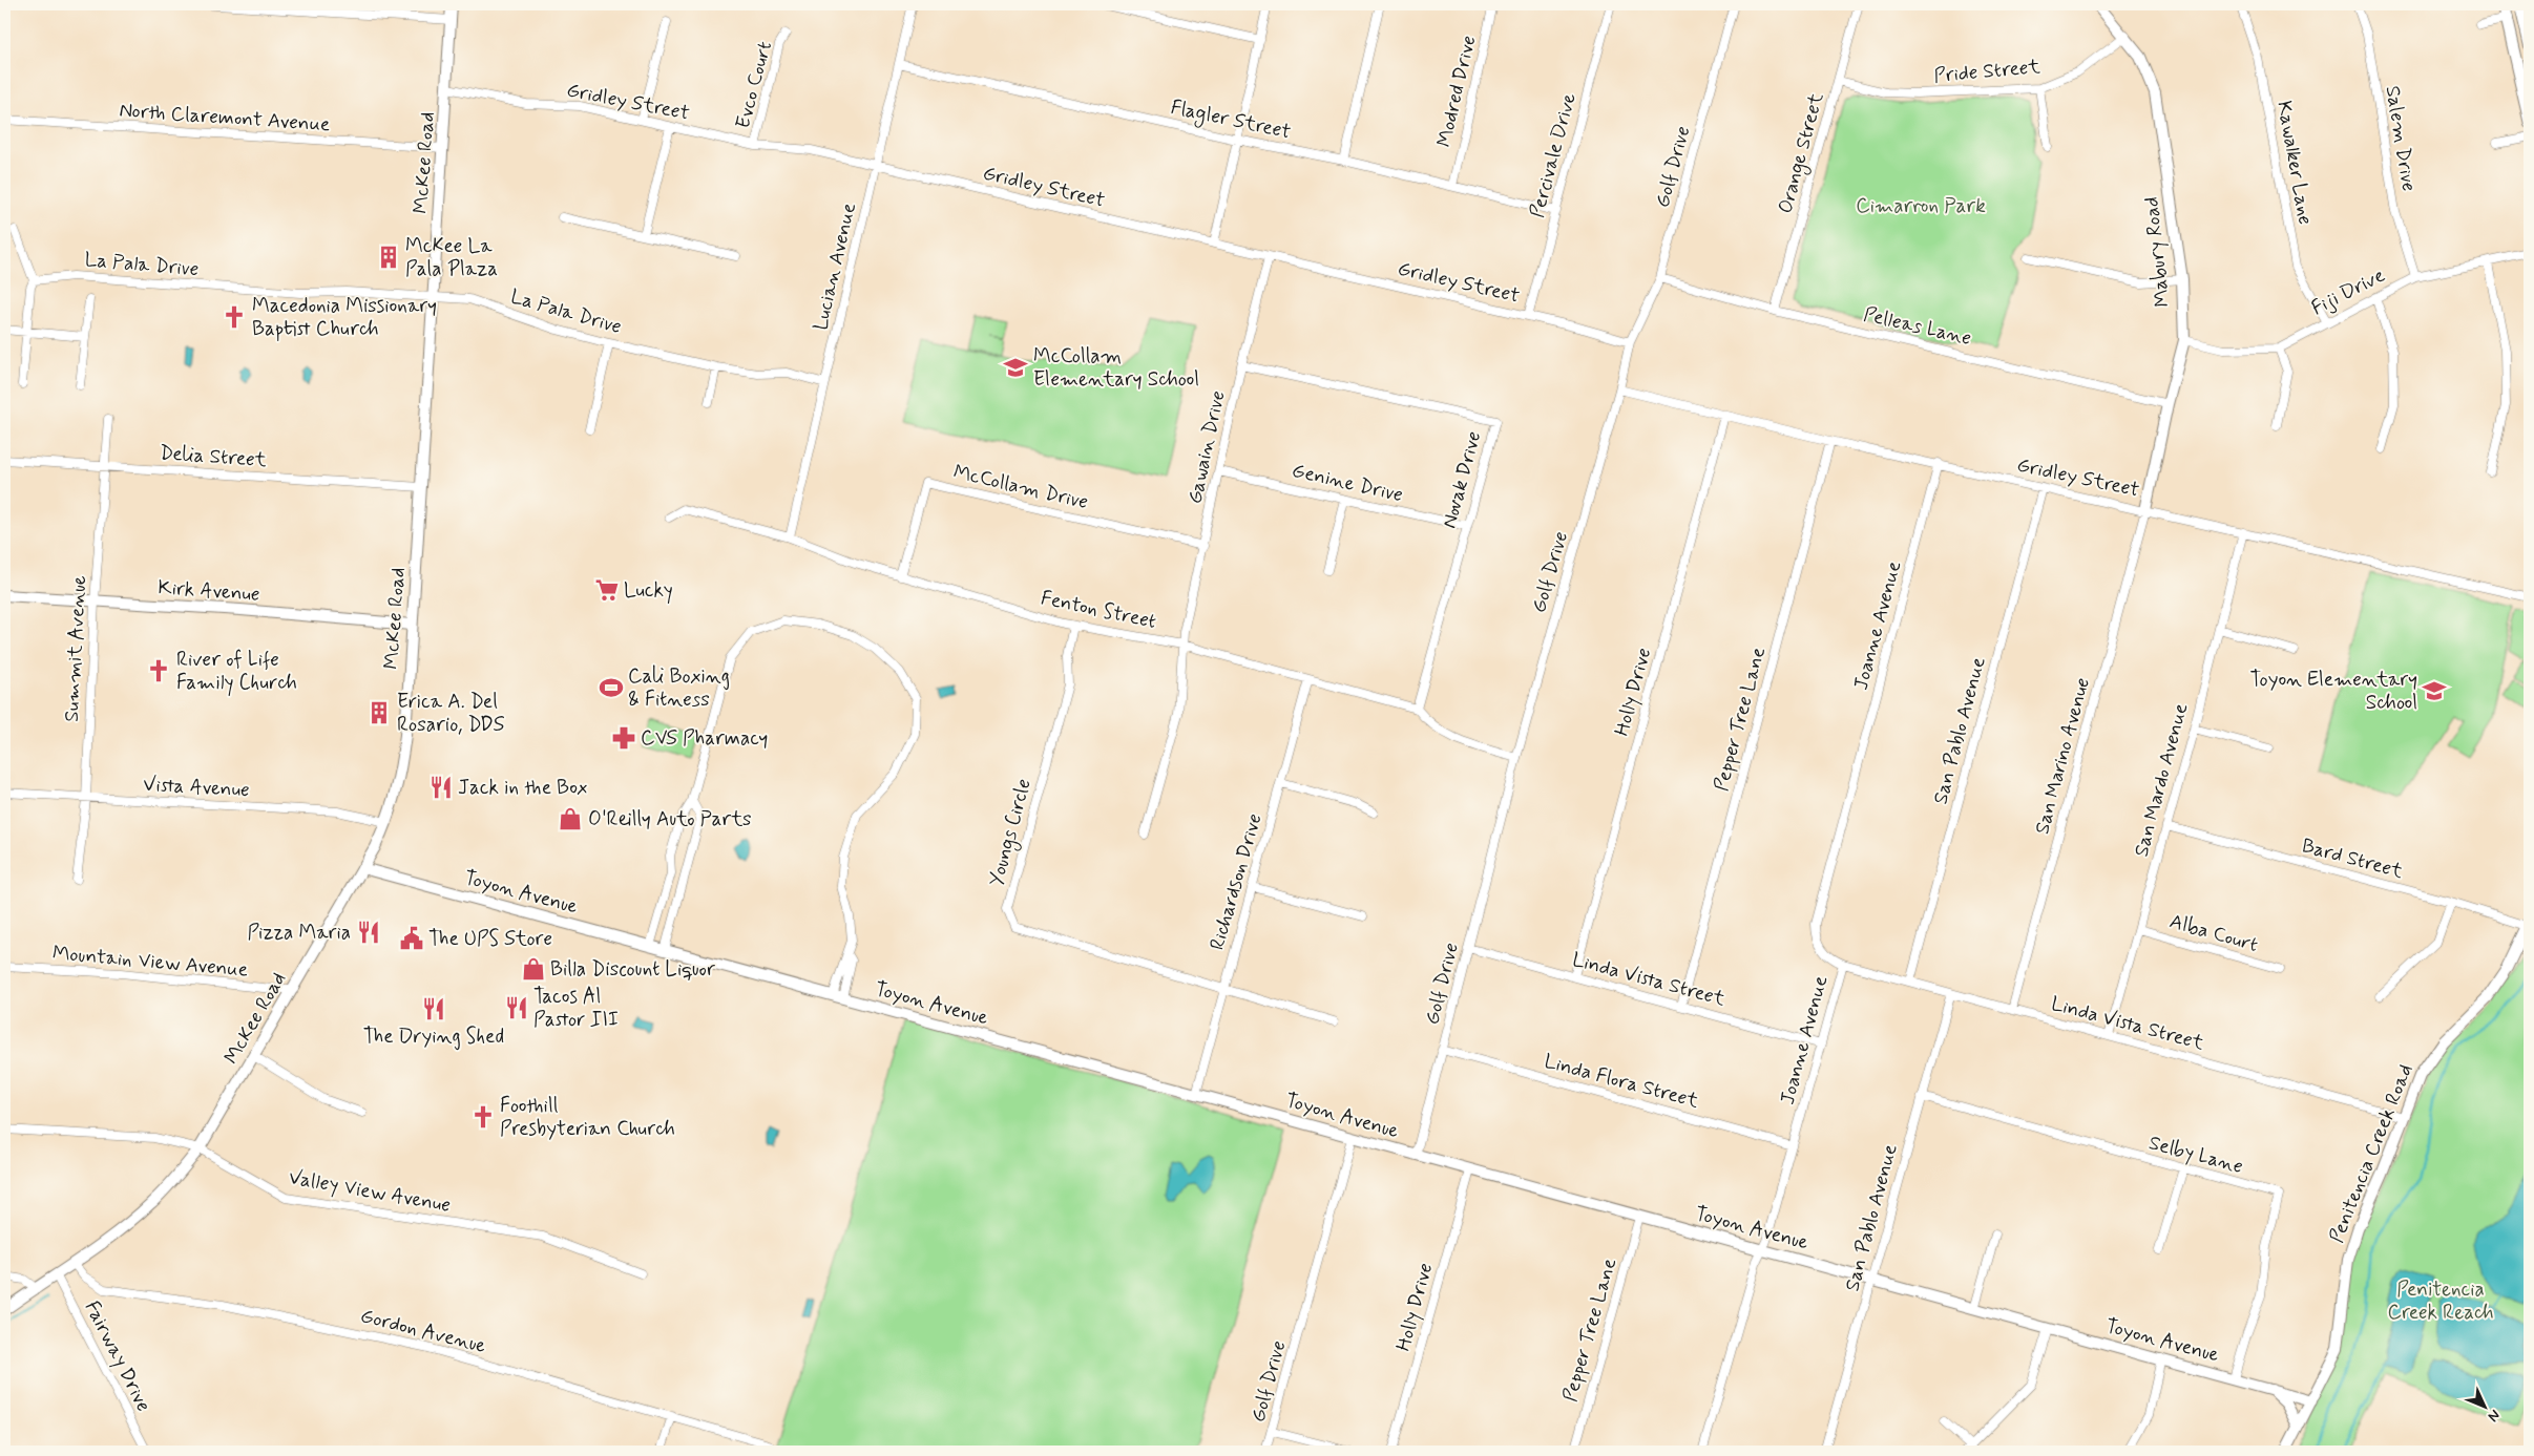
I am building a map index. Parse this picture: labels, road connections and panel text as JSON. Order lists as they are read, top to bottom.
{
  "streets": {
    "street": [
      "Pride Street",
      "Evco Court",
      "Modred Drive",
      "Gridley Street",
      "North Claremont Avenue",
      "Flagler Street",
      "Salem Drive",
      "Orange Street",
      "Percivale Drive",
      "McKee Road",
      "Kawalker Lane",
      "Golf Drive",
      "Mabury Road",
      "La Pala Drive",
      "Lucian Avenue",
      "Fiji Drive",
      "Pelleas Lane",
      "Gawain Drive",
      "Delia Street",
      "Novak Drive",
      "Genine Drive",
      "McCollam Drive",
      "Kirk Avenue",
      "Fenton Street",
      "Joanne Avenue",
      "Summit Avenue",
      "Holly Drive",
      "Pepper Tree Lane",
      "San Pablo Avenue",
      "San Marino Avenue",
      "San Mardo Avenue",
      "Vista Avenue",
      "Youngs Circle",
      "Bard Street",
      "Richardson Drive",
      "Toyon Avenue",
      "Alba Court",
      "Mountain View Avenue",
      "Linda Vista Street",
      "Linda Flora Street",
      "Penitencia Creek Road",
      "Selby Lane",
      "Valley View Avenue",
      "Gordon Avenue",
      "Fairway Drive"
    ]
  },
  "crossings": [
    ["Pride Street", "Orange Street"],
    ["Pride Street", "Mabury Road"],
    ["Evco Court", "Gridley Street"],
    ["Modred Drive", "Flagler Street"],
    ["Gridley Street", "Percivale Drive"],
    ["Gridley Street", "McKee Road"],
    ["Gridley Street", "Golf Drive"],
    ["Gridley Street", "Mabury Road"],
    ["Gridley Street", "Lucian Avenue"],
    ["Gridley Street", "Gawain Drive"],
    ["Gridley Street", "Joanne Avenue"],
    ["Gridley Street", "Holly Drive"],
    ["Gridley Street", "Pepper Tree Lane"],
    ["Gridley Street", "San Pablo Avenue"],
    ["Gridley Street", "San Marino Avenue"],
    ["Gridley Street", "San Mardo Avenue"],
    ["North Claremont Avenue", "McKee Road"],
    ["Flagler Street", "Percivale Drive"],
    ["Flagler Street", "Lucian Avenue"],
    ["Salem Drive", "Fiji Drive"],
    ["Orange Street", "Pelleas Lane"],
    ["McKee Road", "La Pala Drive"],
    ["McKee Road", "Delia Street"],
    ["McKee Road", "Kirk Avenue"],
    ["McKee Road", "Vista Avenue"],
    ["McKee Road", "Toyon Avenue"],
    ["McKee Road", "Mountain View Avenue"],
    ["McKee Road", "Valley View Avenue"],
    ["McKee Road", "Gordon Avenue"],
    ["McKee Road", "Fairway Drive"],
    ["Kawalker Lane", "Fiji Drive"],
    ["Golf Drive", "Pelleas Lane"],
    ["Golf Drive", "Toyon Avenue"],
    ["Golf Drive", "Linda Vista Street"],
    ["Golf Drive", "Linda Flora Street"],
    ["Mabury Road", "Fiji Drive"],
    ["Mabury Road", "Pelleas Lane"],
    ["Mabury Road", "San Marino Avenue"],
    ["La Pala Drive", "Lucian Avenue"],
    ["Lucian Avenue", "Fenton Street"],
    ["Gawain Drive", "Novak Drive"],
    ["Gawain Drive", "Genine Drive"],
    ["Gawain Drive", "McCollam Drive"],
    ["Gawain Drive", "Fenton Street"],
    ["Delia Street", "Summit Avenue"],
    ["Novak Drive", "Genine Drive"],
    ["Novak Drive", "Fenton Street"],
    ["McCollam Drive", "Fenton Street"],
    ["Kirk Avenue", "Summit Avenue"],
    ["Fenton Street", "Youngs Circle"],
    ["Fenton Street", "Richardson Drive"],
    ["Joanne Avenue", "Toyon Avenue"],
    ["Joanne Avenue", "Linda Vista Street"],
    ["Joanne Avenue", "Linda Flora Street"],
    ["Summit Avenue", "Vista Avenue"],
    ["Holly Drive", "Toyon Avenue"],
    ["Holly Drive", "Linda Vista Street"],
    ["Pepper Tree Lane", "Toyon Avenue"],
    ["Pepper Tree Lane", "Linda Vista Street"],
    ["San Pablo Avenue", "Toyon Avenue"],
    ["San Pablo Avenue", "Linda Vista Street"],
    ["San Pablo Avenue", "Selby Lane"],
    ["San Marino Avenue", "Linda Vista Street"],
    ["San Mardo Avenue", "Bard Street"],
    ["San Mardo Avenue", "Alba Court"],
    ["San Mardo Avenue", "Linda Vista Street"],
    ["Youngs Circle", "Richardson Drive"],
    ["Bard Street", "Penitencia Creek Road"],
    ["Richardson Drive", "Toyon Avenue"],
    ["Toyon Avenue", "Penitencia Creek Road"],
    ["Toyon Avenue", "Selby Lane"],
    ["Linda Vista Street", "Penitencia Creek Road"]
  ],
  "parks": ["Cimarron Park", "Penitencia Creek Reach"],
  "places": {
    "building": ["McKee La Pala Plaza", "Erica A. Del Rosario, DDS"],
    "church": ["Macedonia Missionary Baptist Church", "River of Life Family Church", "Foothill Presbyterian Church"],
    "school or university": ["McCollam Elementary School", "Toyon Elementary School"],
    "supermarket": ["Lucky"],
    "sports": ["Cali Boxing & Fitness"],
    "pharmacy": ["CVS Pharmacy"],
    "restaurant": [
      "Jack in the Box",
      "Pizza Maria",
      "Tacos Al Pastor III",
      "The Drying Shed"
    ],
    "shop": ["O'Reilly Auto Parts", "Billa Discount Liquor"],
    "public building": ["The UPS Store"]
  },
  "north": "bottom right"
}
